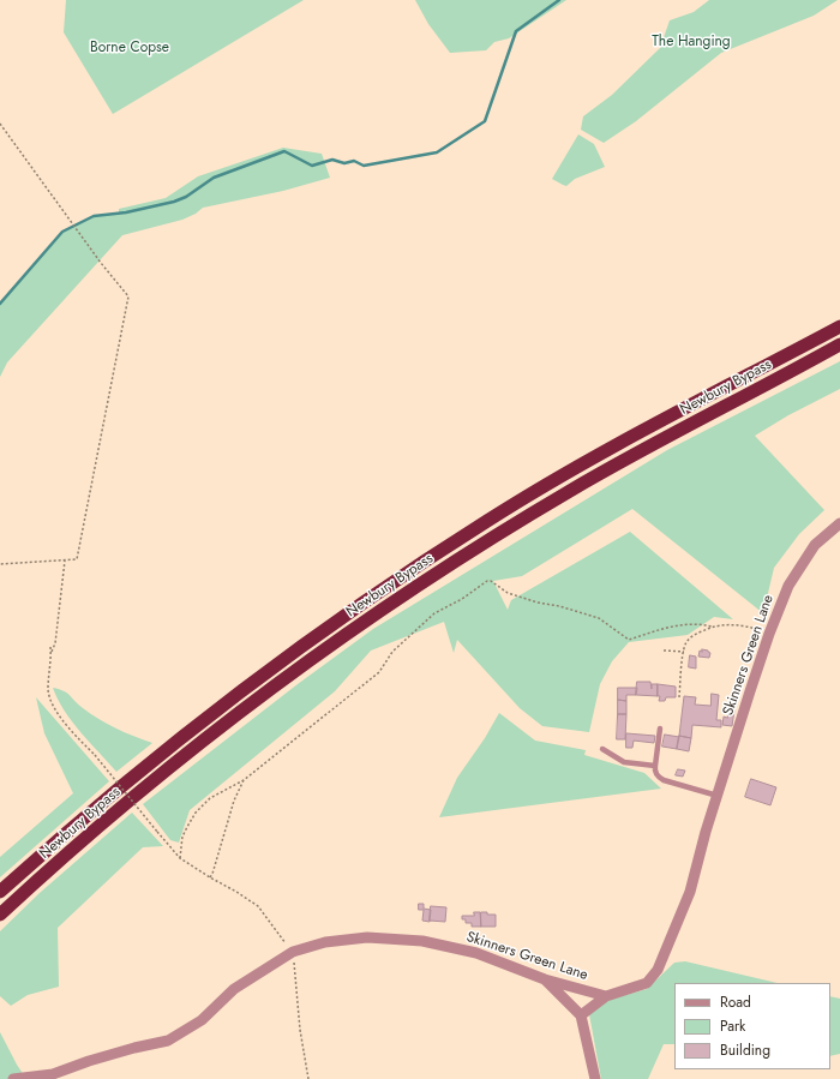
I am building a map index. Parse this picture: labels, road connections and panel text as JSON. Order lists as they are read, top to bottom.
{
  "streets": {
    "highway": ["Newbury Bypass"],
    "street": ["Skinners Green Lane"]
  },
  "parks": ["The Hanging", "Borne Copse"],
  "legend": ["Road", "Park", "Building"]
}
